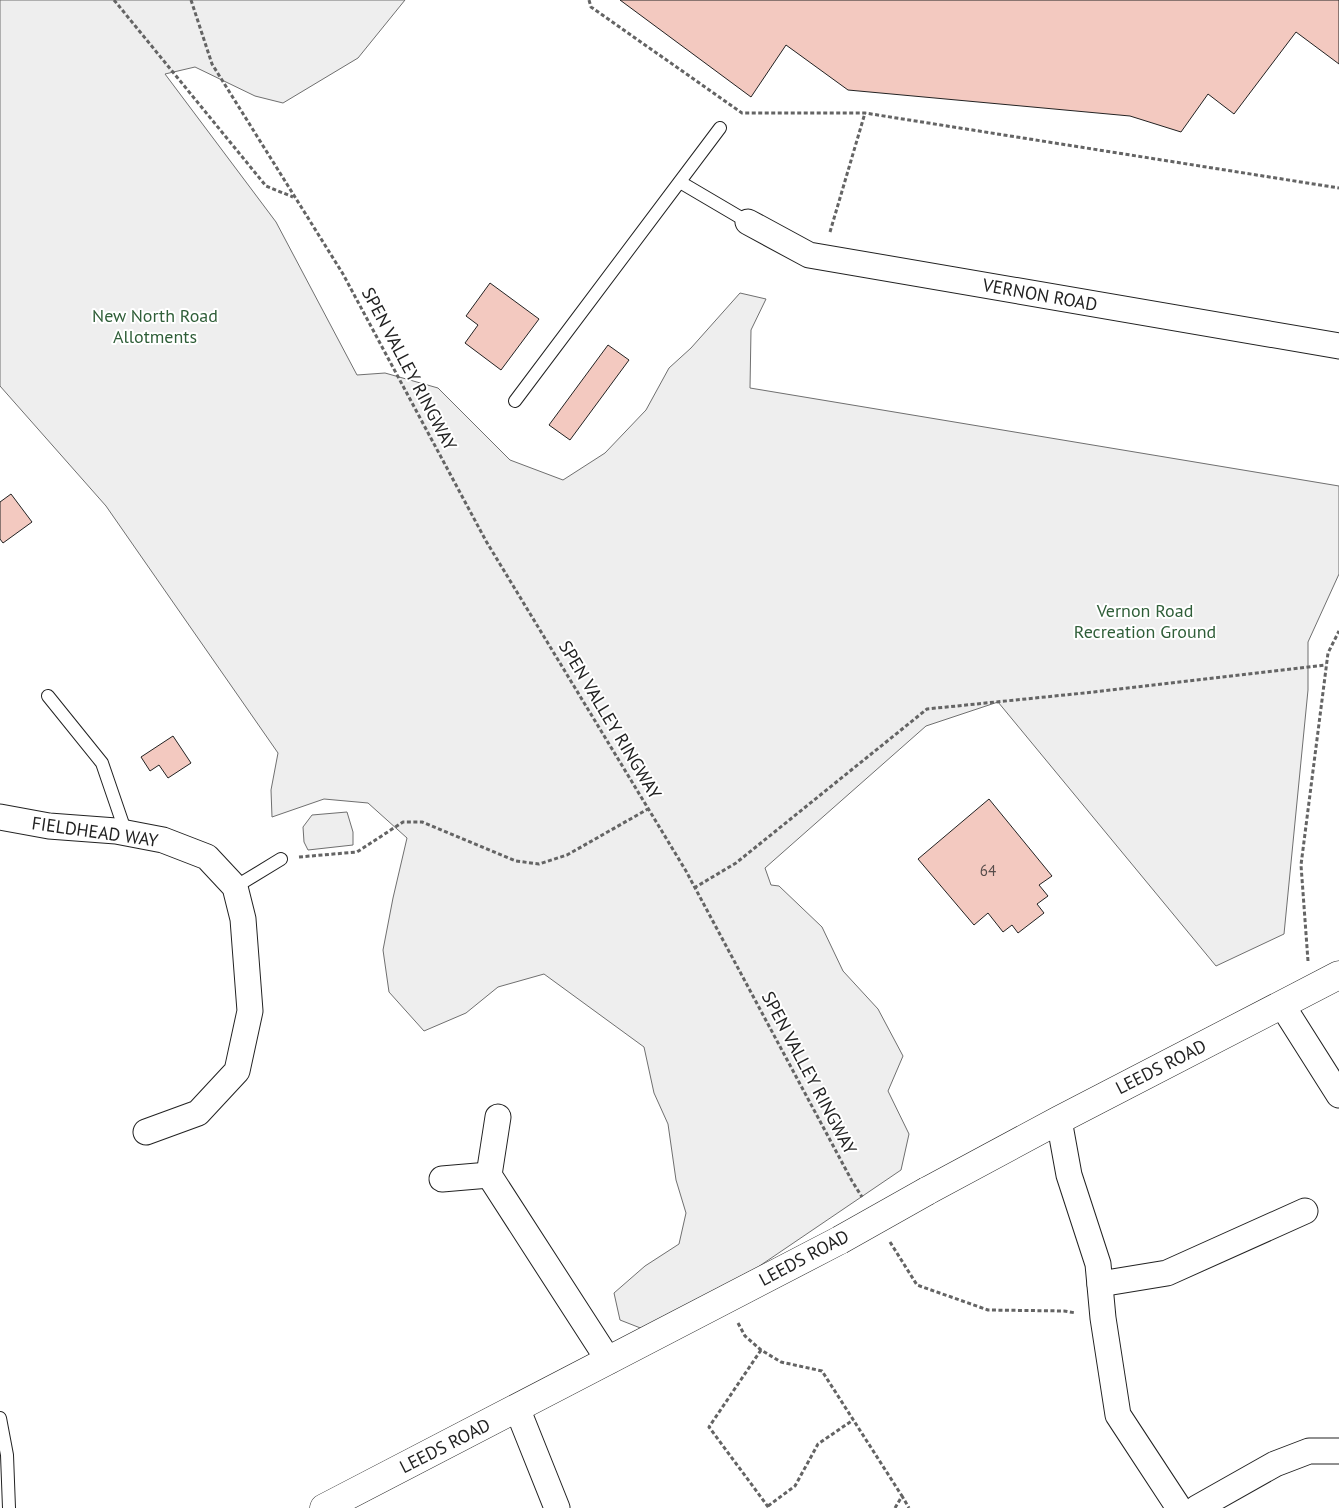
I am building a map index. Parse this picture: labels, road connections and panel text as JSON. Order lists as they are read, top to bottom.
{
  "streets": {
    "main road": ["LEEDS ROAD"],
    "street": ["VERNON ROAD", "FIELDHEAD WAY"],
    "path": ["SPEN VALLEY RINGWAY"]
  },
  "parks": ["New North Road Allotments", "Vernon Road Recreation Ground"],
  "house_numbers": ["64"]
}
